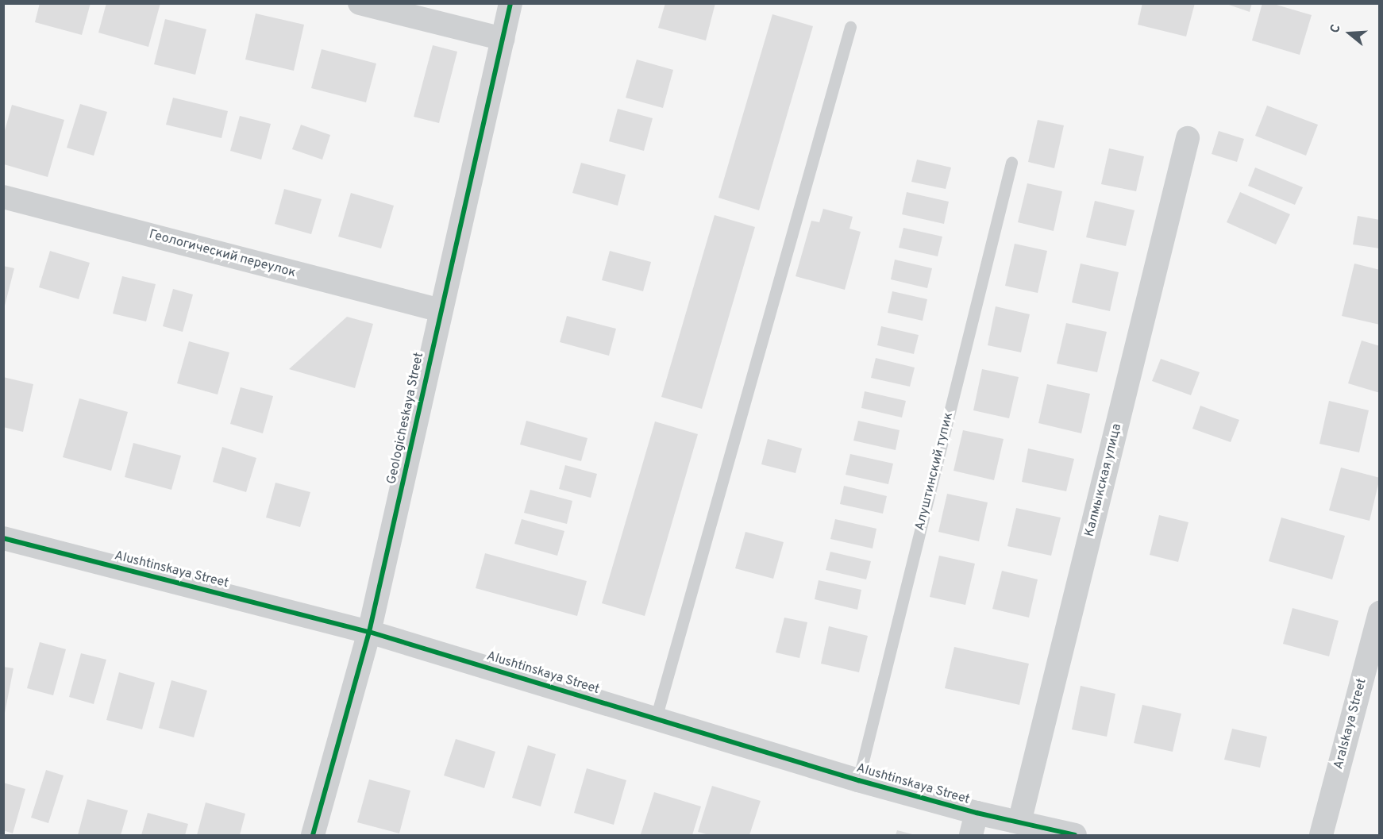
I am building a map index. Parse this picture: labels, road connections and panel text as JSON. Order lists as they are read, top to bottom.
{
  "streets": {
    "street": [
      "Геологический переулок",
      "Geologicheskaya Street",
      "Калмыкская улица",
      "Alushtinskaya Street",
      "Aralskaya Street"
    ],
    "lane": ["Алуштинский тупик"]
  },
  "crossings": [
    ["Геологический переулок", "Geologicheskaya Street"],
    ["Geologicheskaya Street", "Alushtinskaya Street"],
    ["Алуштинский тупик", "Alushtinskaya Street"],
    ["Калмыкская улица", "Alushtinskaya Street"]
  ],
  "north": "left"
}
